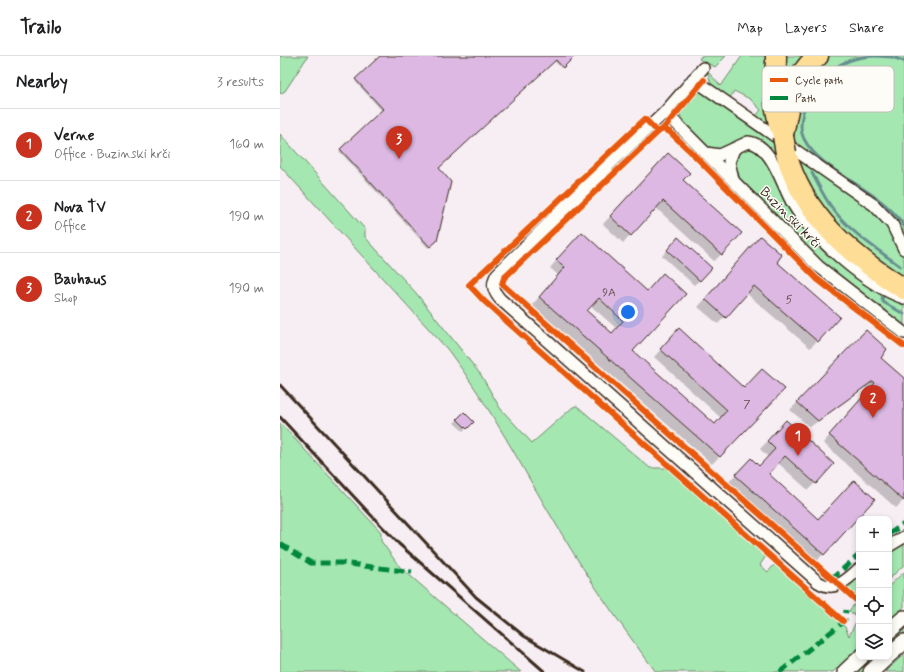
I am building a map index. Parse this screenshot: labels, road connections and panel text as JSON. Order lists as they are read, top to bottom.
{
  "streets": {
    "street": ["Buzinski krči"]
  },
  "house_numbers": ["9A", "5", "7"],
  "legend": ["Cycle path", "Path"],
  "page": {
    "header": "Trailo",
    "nav": ["Map", "Layers", "Share"],
    "heading": ["Nearby", "3 results"],
    "list": [
      {
        "mark": "1",
        "name": "Verne",
        "note": "Office · Buzinski krči",
        "value": "160 m"
      },
      {
        "mark": "2",
        "name": "Nova TV",
        "note": "Office",
        "value": "190 m"
      },
      {
        "mark": "3",
        "name": "Bauhaus",
        "note": "Shop",
        "value": "190 m"
      }
    ],
    "pins": ["3", "2", "1"],
    "map_buttons": ["+", "−"]
  }
}
